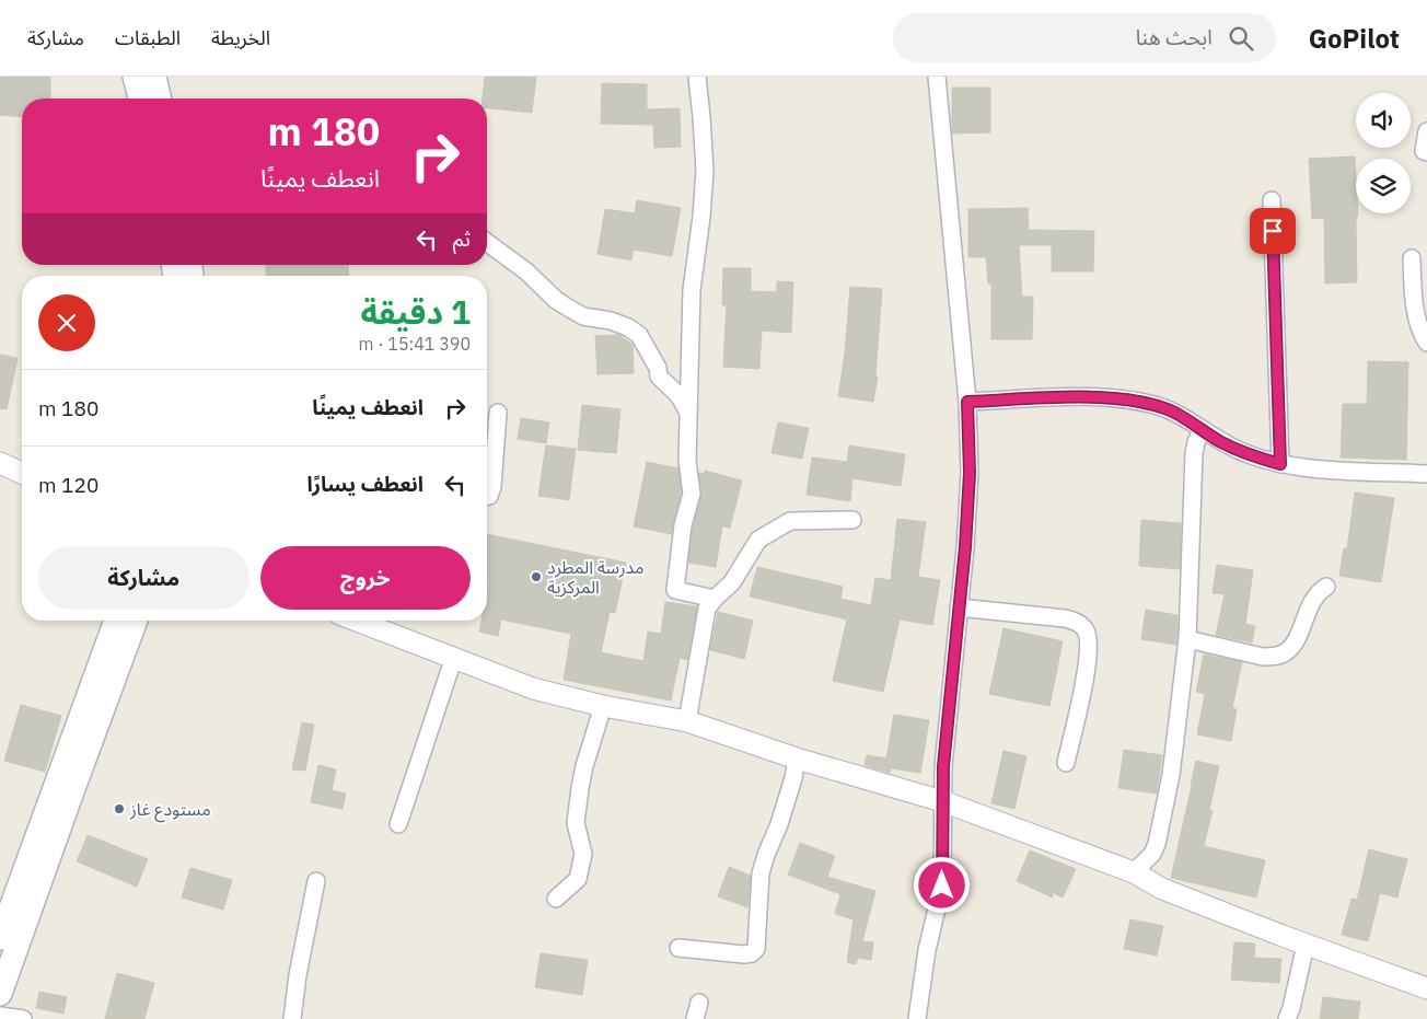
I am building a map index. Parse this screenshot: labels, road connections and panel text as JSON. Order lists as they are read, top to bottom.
{
  "places": ["مدرسة المطرد المركزية", "مستودع غاز"],
  "page": {
    "header": "GoPilot",
    "search": "ابحث هنا",
    "nav": ["الخريطة", "الطبقات", "مشاركة"],
    "turn": ["180 m", "انعطف يمينًا"],
    "then": "ثم",
    "heading": ["1 دقيقة", "390 m · 15:41"],
    "list": [
      {
        "name": "انعطف يمينًا",
        "value": "180 m"
      },
      {
        "name": "انعطف يسارًا",
        "value": "120 m"
      }
    ],
    "buttons": ["خروج", "مشاركة"]
  }
}
